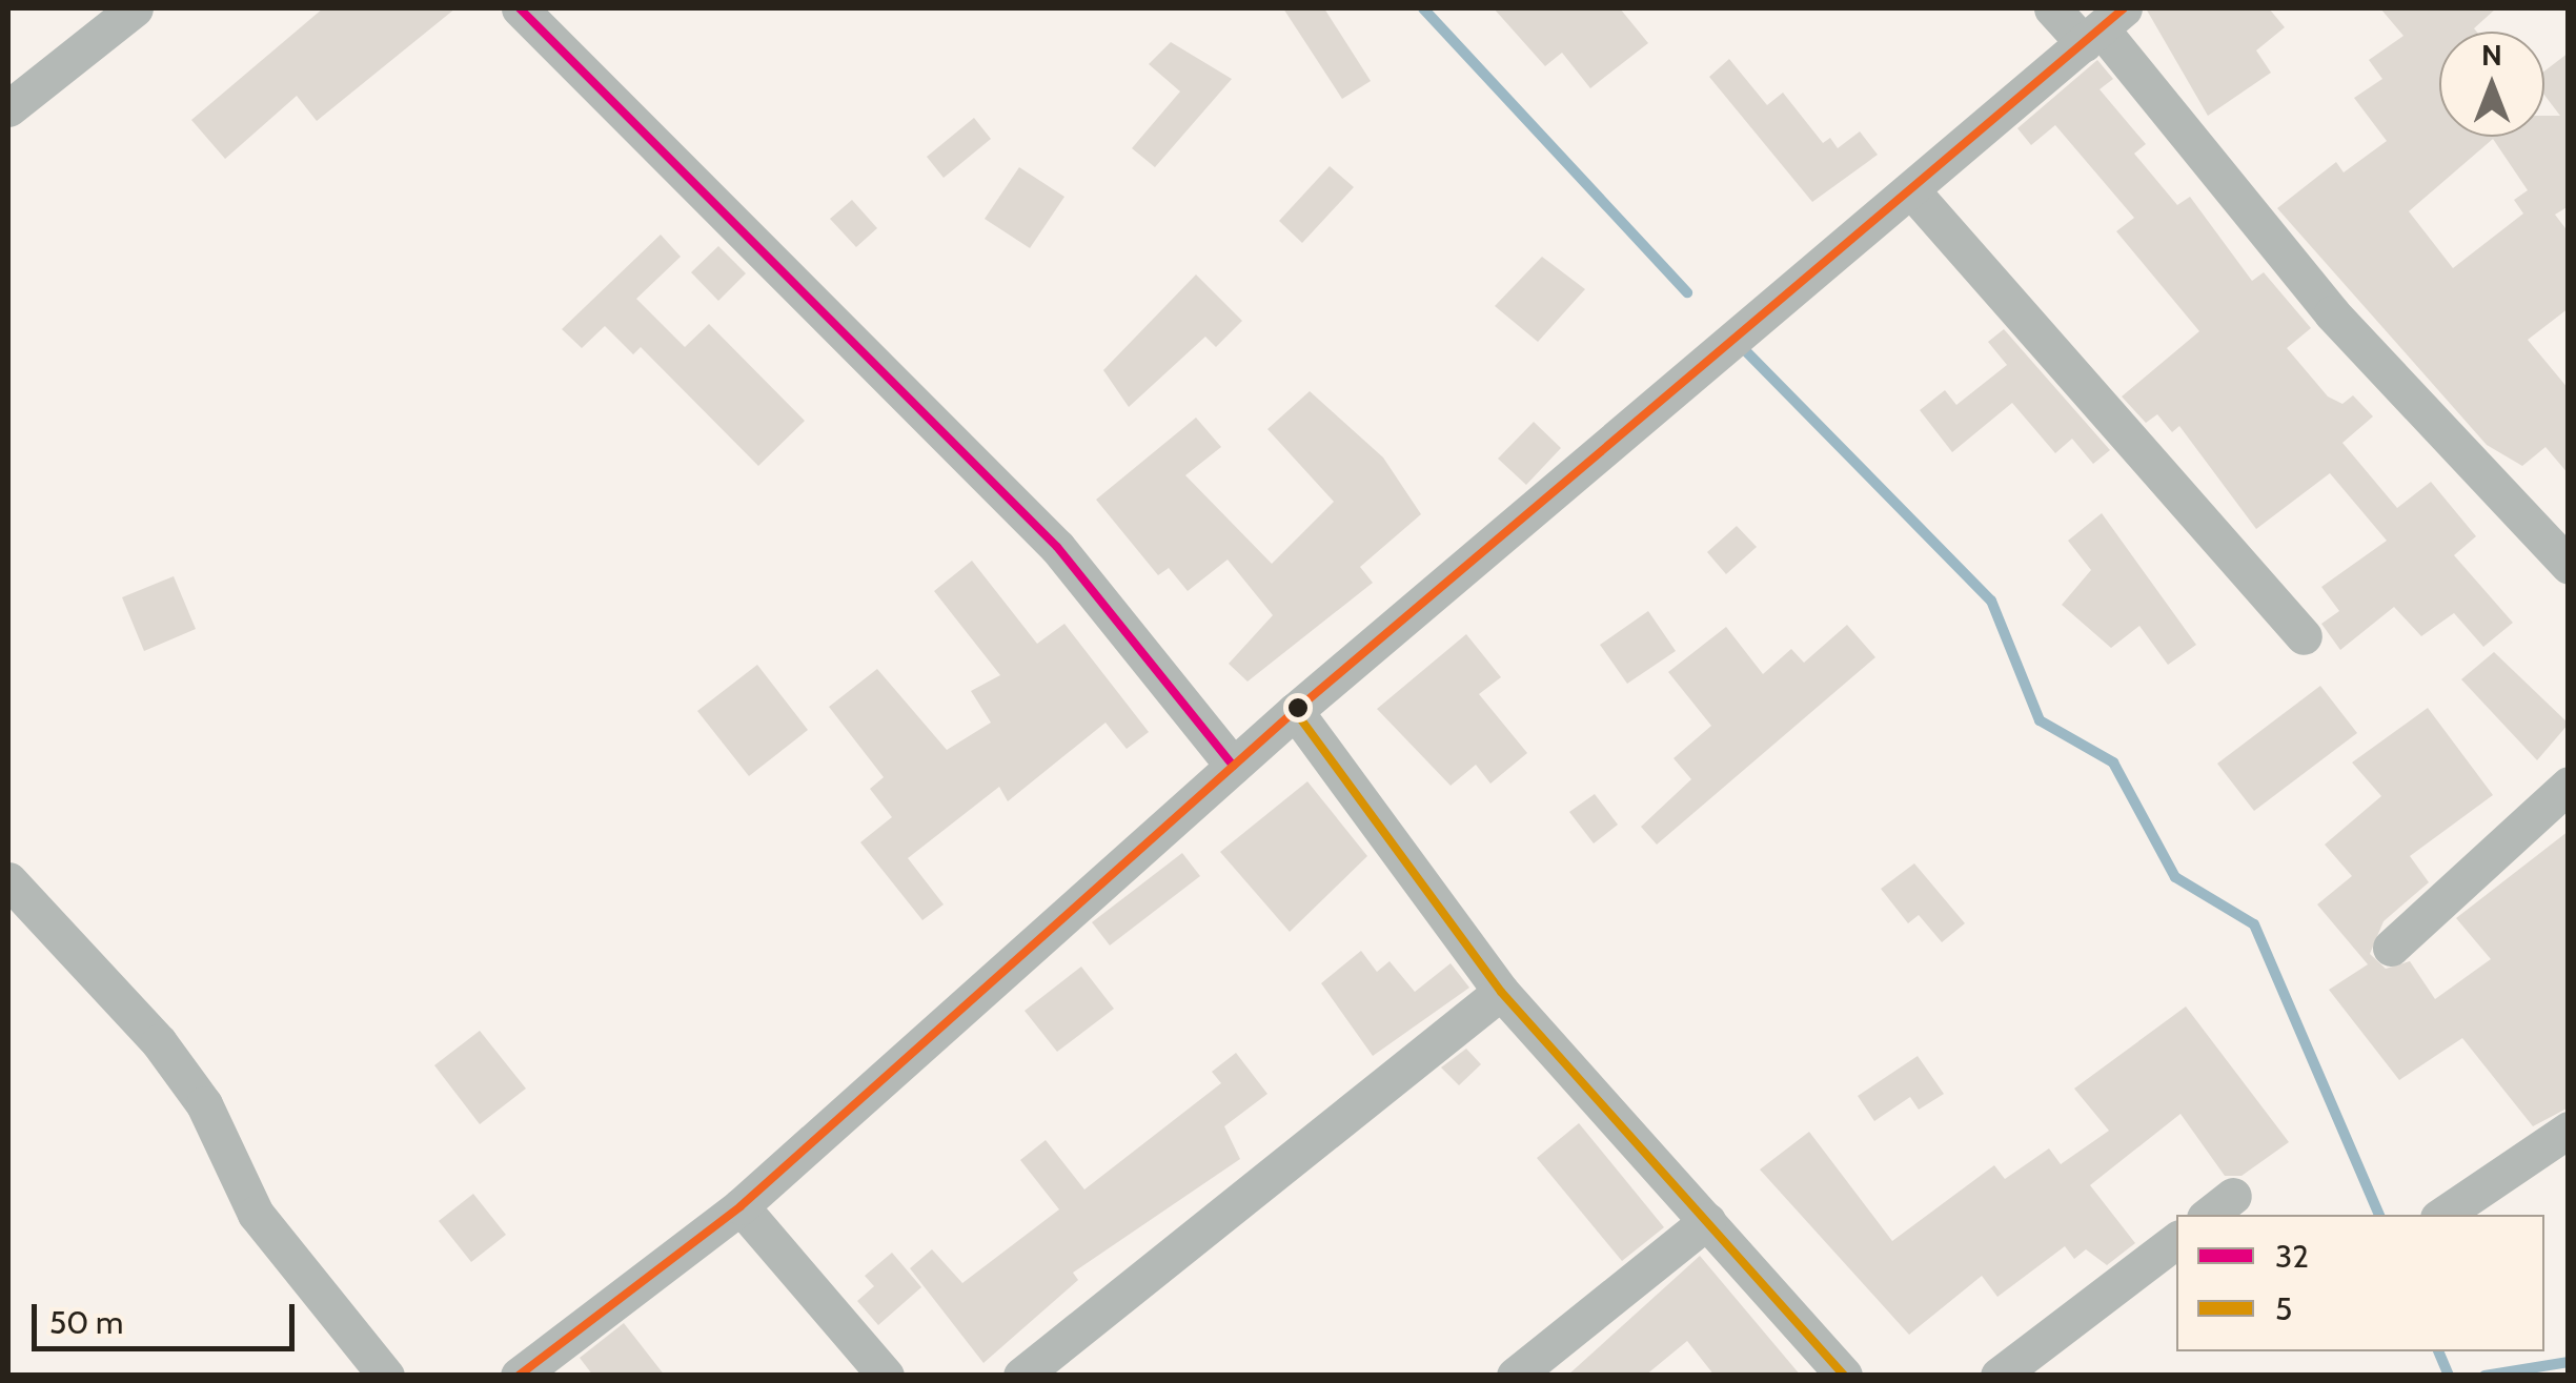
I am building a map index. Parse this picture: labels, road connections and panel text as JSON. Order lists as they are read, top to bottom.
{
  "lines": ["transit line 32", "transit line 5"],
  "legend": ["32", "5"],
  "scale_bar": "50 m",
  "north": "top"
}
